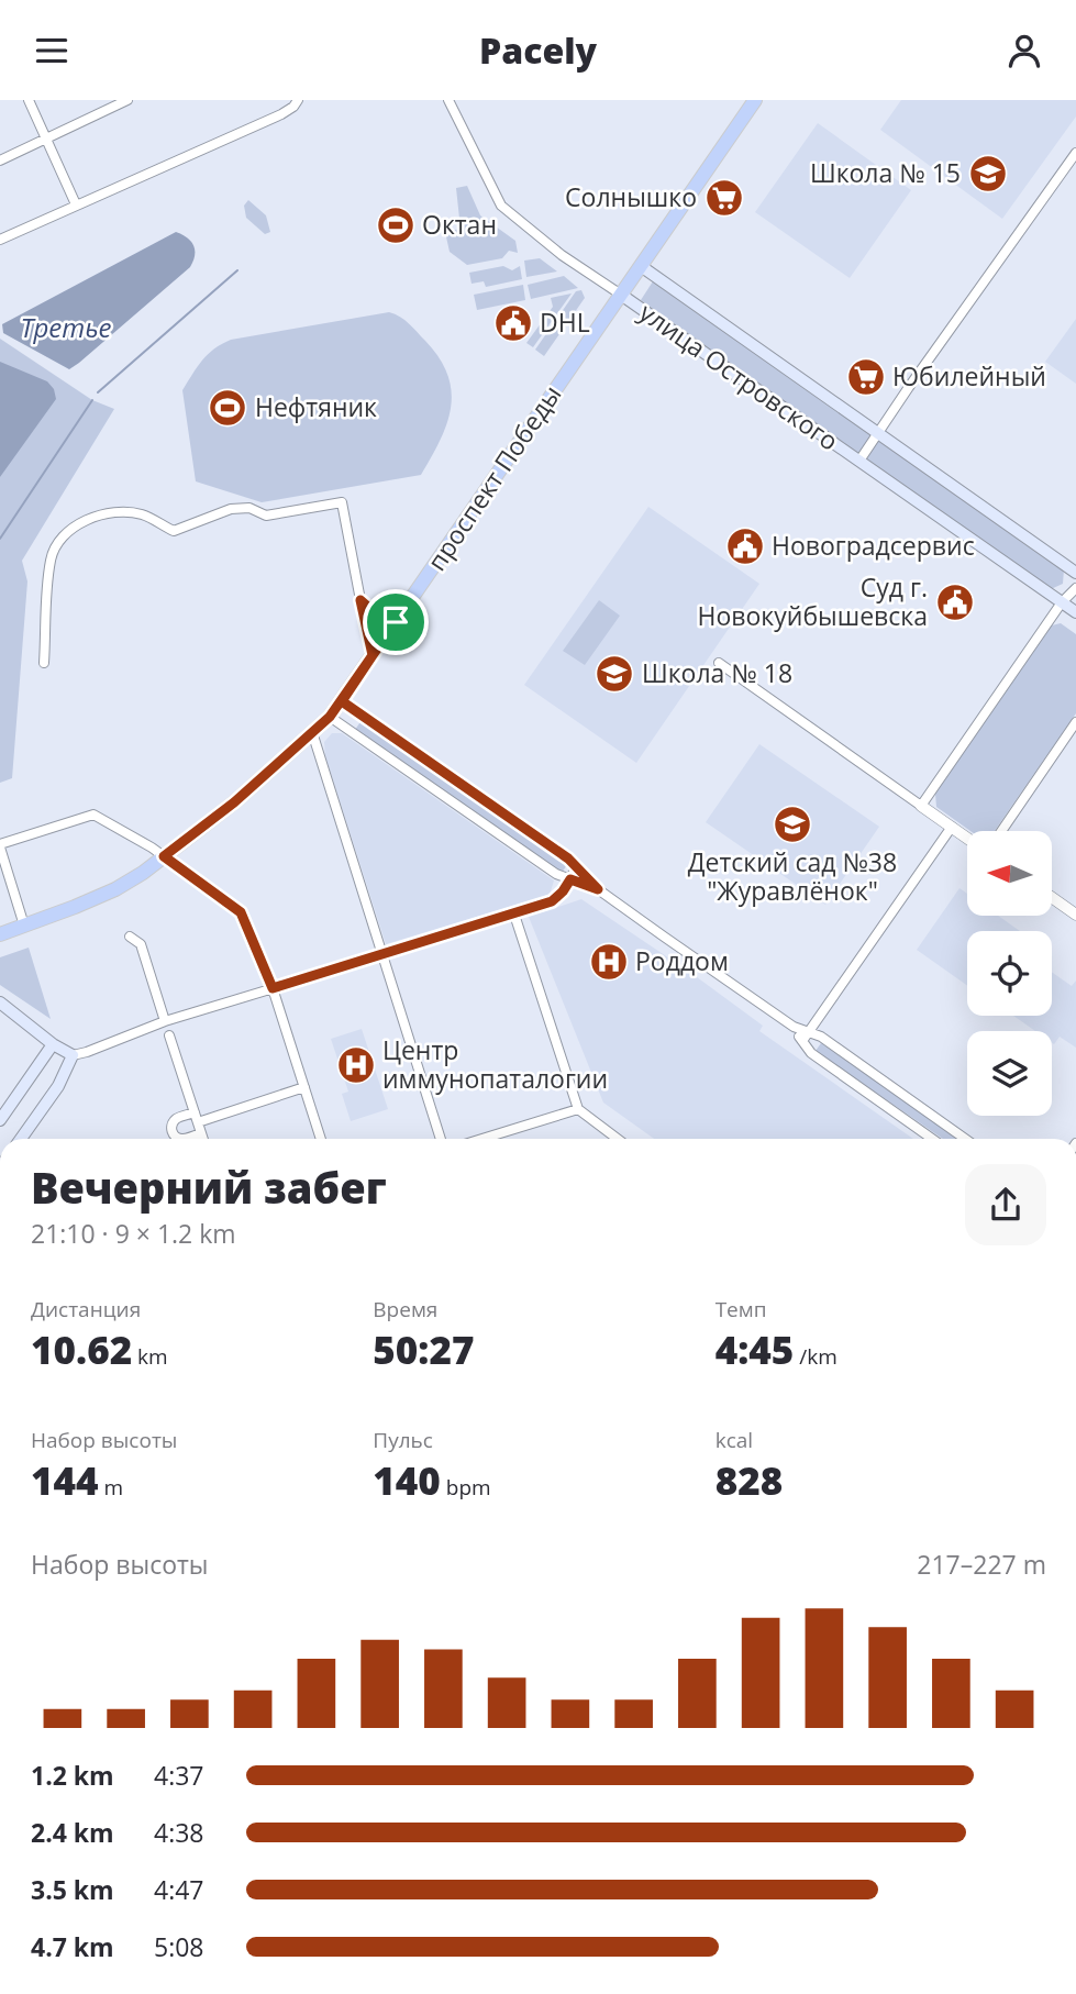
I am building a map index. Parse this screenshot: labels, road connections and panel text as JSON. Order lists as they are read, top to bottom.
{
  "streets": {
    "main road": ["улица Островского", "проспект Победы"]
  },
  "crossings": [
    ["улица Островского", "проспект Победы"]
  ],
  "water": ["Третье"],
  "places": {
    "school or university": ["Школа № 15", "Школа № 18", "Детский сад №38 \"Журавлёнок\""],
    "supermarket": ["Солнышко", "Юбилейный"],
    "sports": ["Октан", "Нефтяник"],
    "public building": ["DHL", "Новоградсервис", "Суд г. Новокуйбышевска"],
    "hospital": ["Роддом", "Центр иммунопаталогии"]
  },
  "north": "left",
  "page": {
    "header": "Pacely",
    "heading": ["Вечерний забег", "21:10 · 9 × 1.2 km"],
    "stats": [
      ["Дистанция", "10.62 km"],
      ["Время", "50:27"],
      ["Темп", "4:45 /km"],
      ["Набор высоты", "144 m"],
      ["Пульс", "140 bpm"],
      ["kcal", "828"]
    ],
    "chart": ["Набор высоты", "217–227 m"],
    "list": [
      {
        "name": "1.2 km",
        "note": "4:37"
      },
      {
        "name": "2.4 km",
        "note": "4:38"
      },
      {
        "name": "3.5 km",
        "note": "4:47"
      },
      {
        "name": "4.7 km",
        "note": "5:08"
      }
    ]
  }
}
